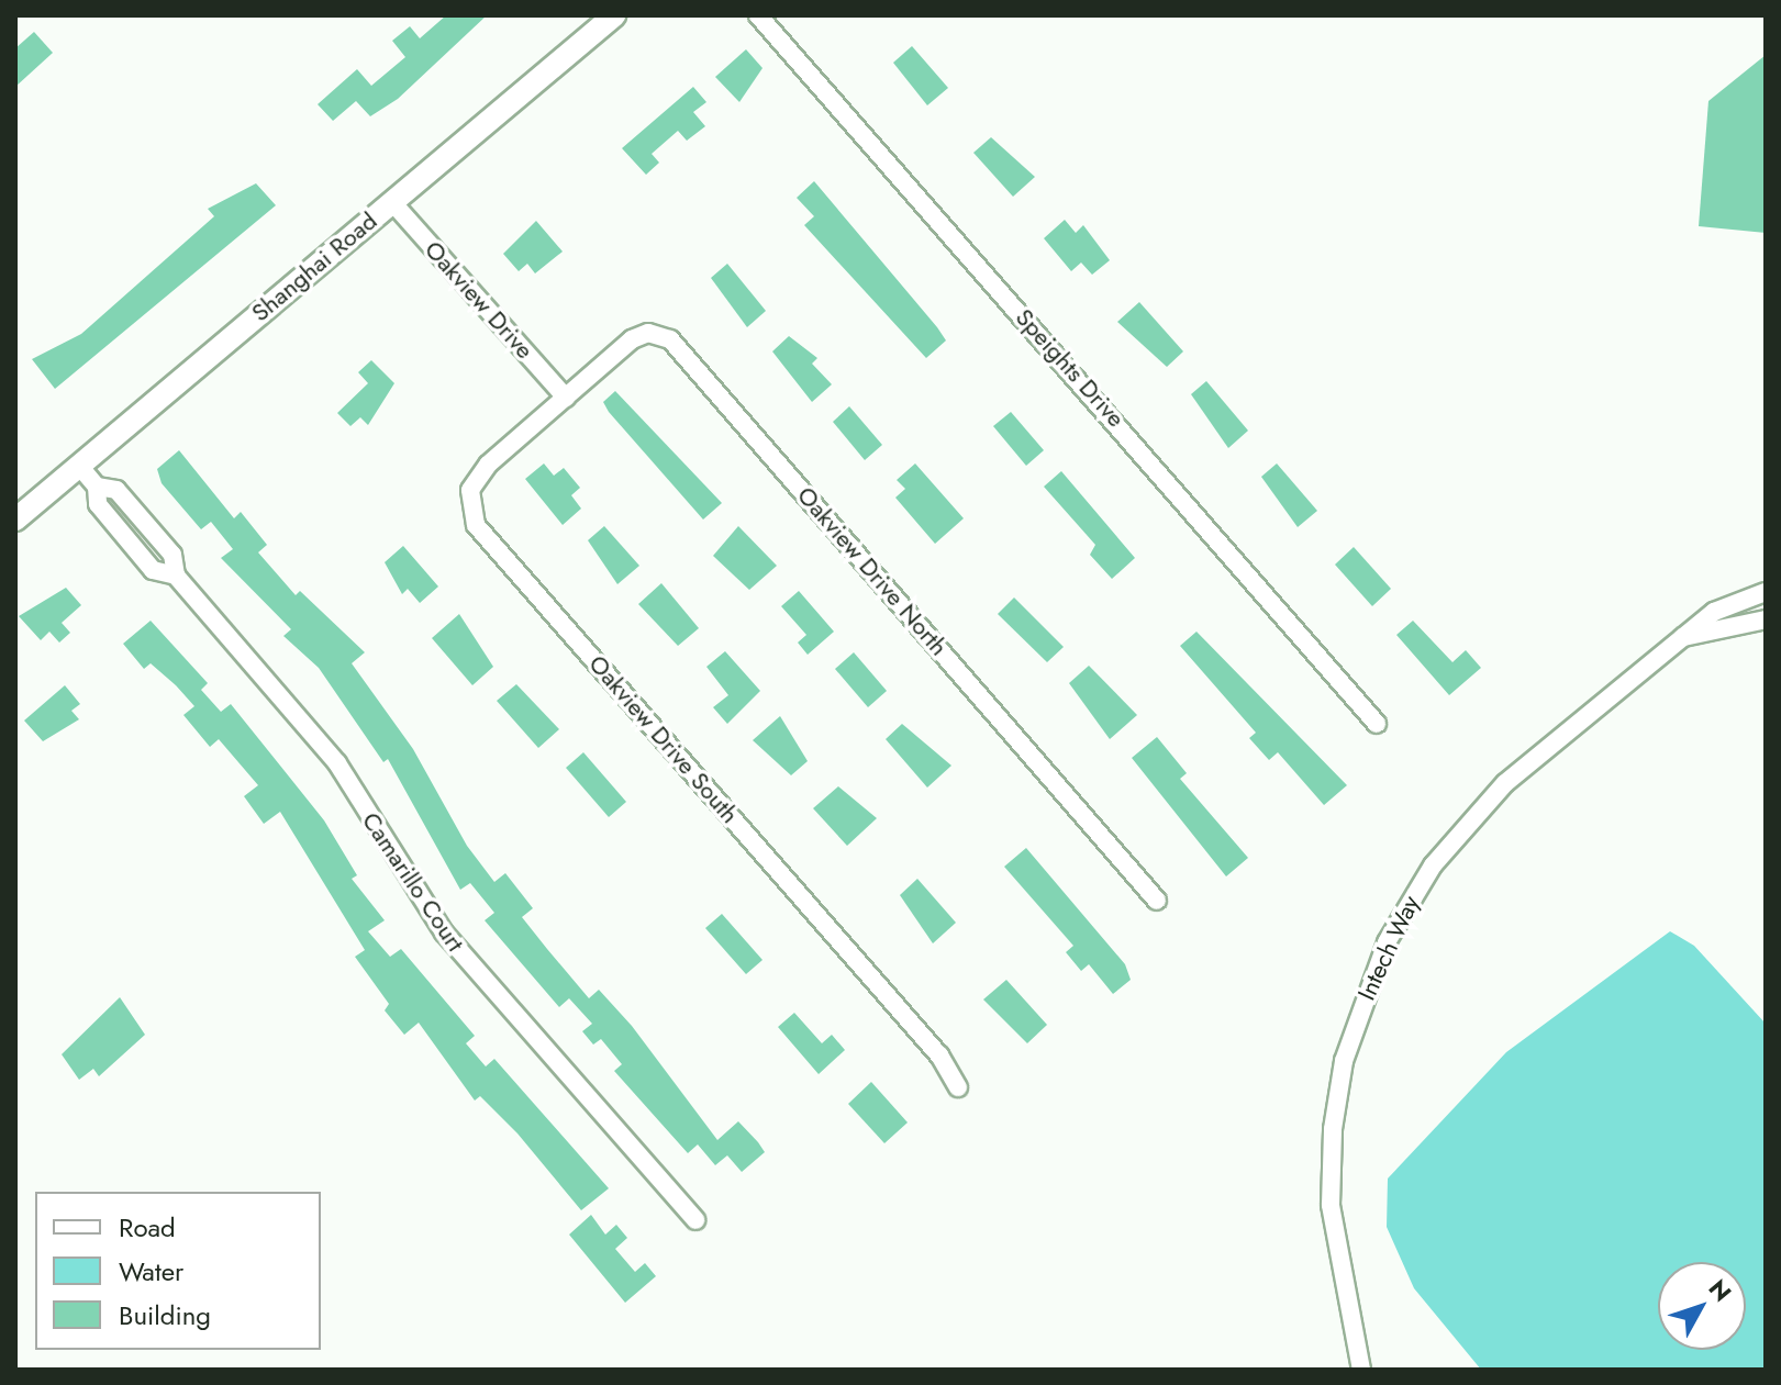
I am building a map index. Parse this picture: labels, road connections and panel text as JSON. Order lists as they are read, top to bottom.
{
  "streets": {
    "street": [
      "Shanghai Road",
      "Oakview Drive",
      "Speights Drive",
      "Oakview Drive North",
      "Oakview Drive South",
      "Camarillo Court",
      "Intech Way"
    ]
  },
  "crossings": [
    ["Shanghai Road", "Oakview Drive"],
    ["Shanghai Road", "Camarillo Court"],
    ["Oakview Drive", "Oakview Drive North"],
    ["Oakview Drive", "Oakview Drive South"],
    ["Oakview Drive North", "Oakview Drive South"]
  ],
  "legend": ["Road", "Water", "Building"],
  "north": "top right"
}
